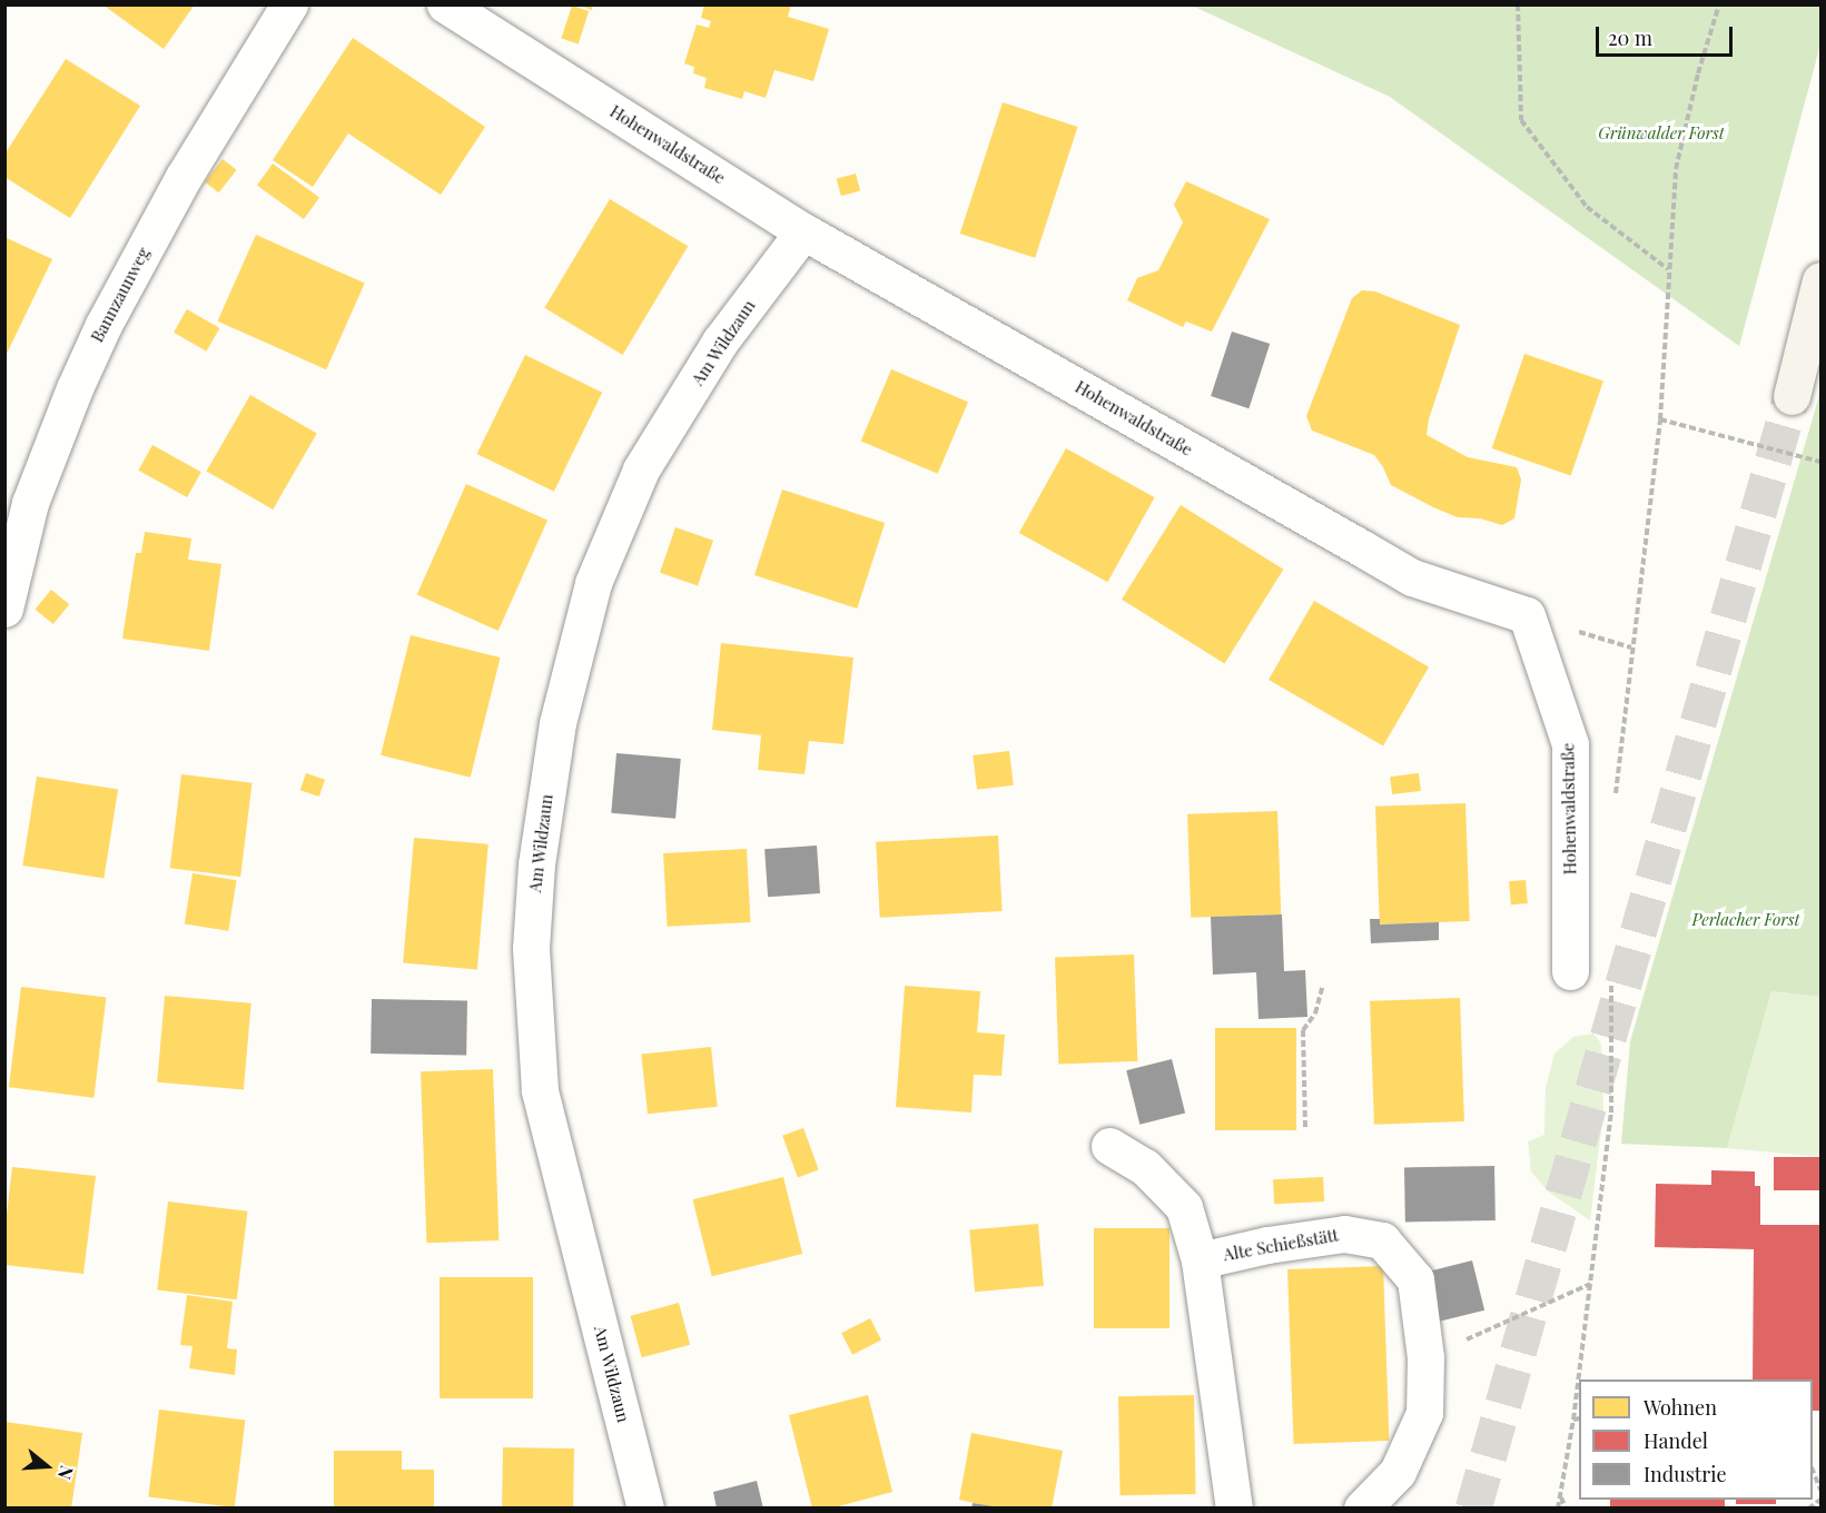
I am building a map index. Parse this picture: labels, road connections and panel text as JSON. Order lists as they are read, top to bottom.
{
  "streets": {
    "street": [
      "Hohenwaldstraße",
      "Bannzaunweg",
      "Am Wildzaun",
      "Alte Schießstätt"
    ]
  },
  "crossings": [
    ["Hohenwaldstraße", "Am Wildzaun"]
  ],
  "parks": ["Grünwalder Forst", "Perlacher Forst"],
  "legend": ["Wohnen", "Handel", "Industrie"],
  "scale_bar": "20 m",
  "north": "right"
}
